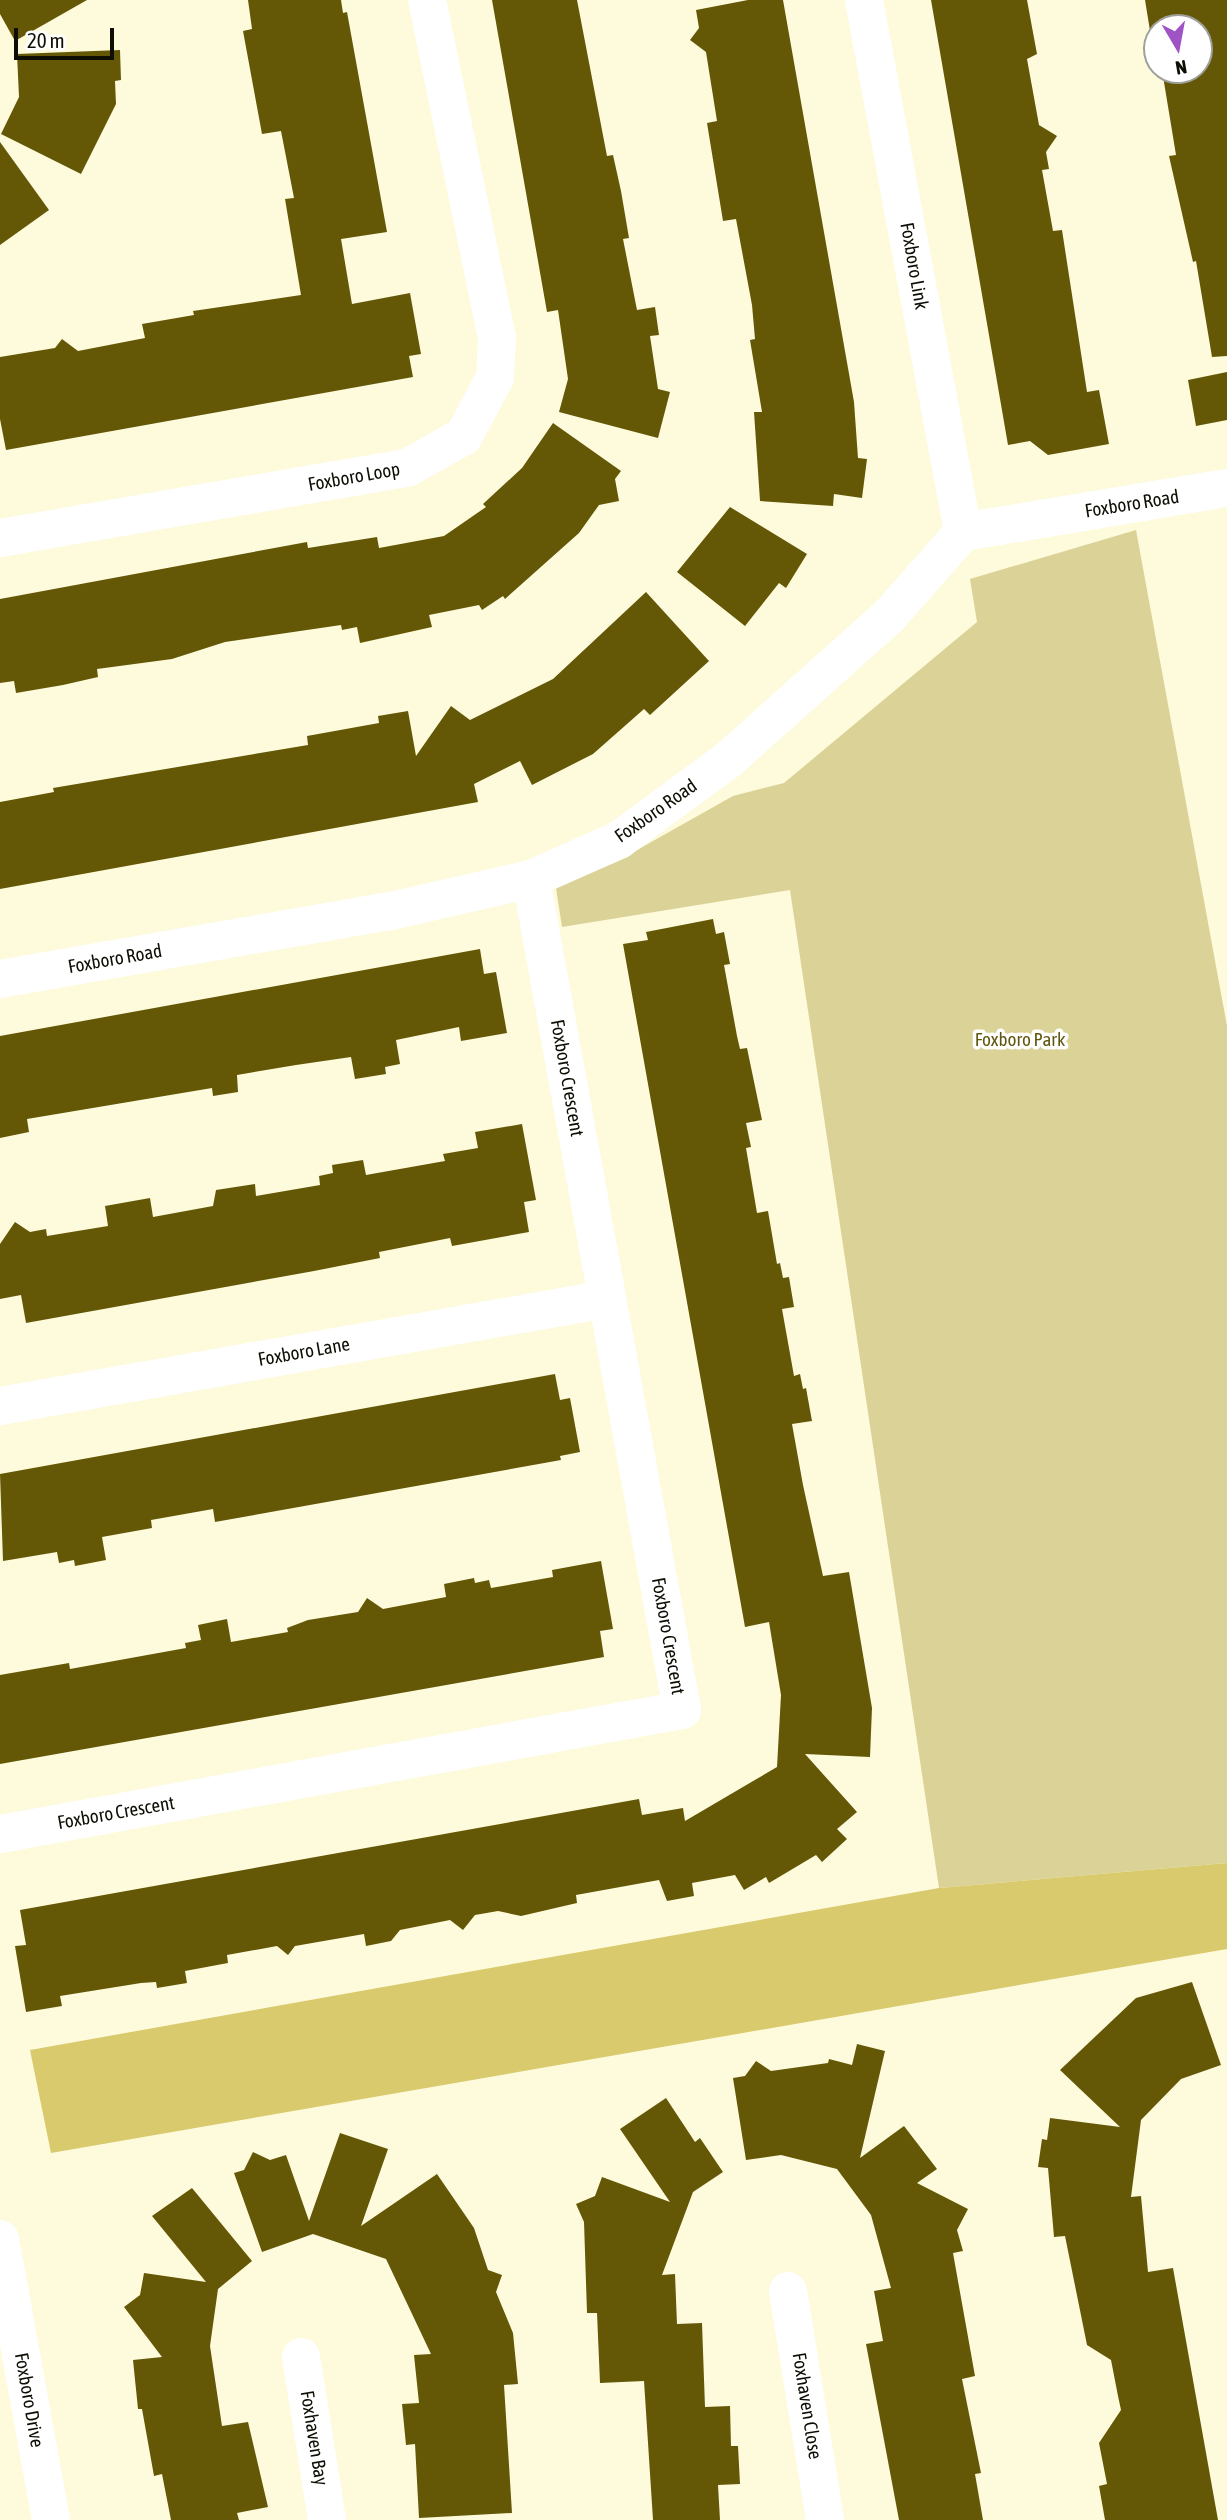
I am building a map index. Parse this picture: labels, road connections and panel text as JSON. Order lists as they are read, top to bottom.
{
  "streets": {
    "street": [
      "Foxboro Link",
      "Foxboro Loop",
      "Foxboro Road",
      "Foxboro Crescent",
      "Foxboro Lane",
      "Foxboro Drive",
      "Foxhaven Close",
      "Foxhaven Bay"
    ]
  },
  "crossings": [
    ["Foxboro Link", "Foxboro Road"],
    ["Foxboro Road", "Foxboro Crescent"],
    ["Foxboro Crescent", "Foxboro Lane"]
  ],
  "parks": ["Foxboro Park"],
  "scale_bar": "20 m",
  "north": "bottom"
}
